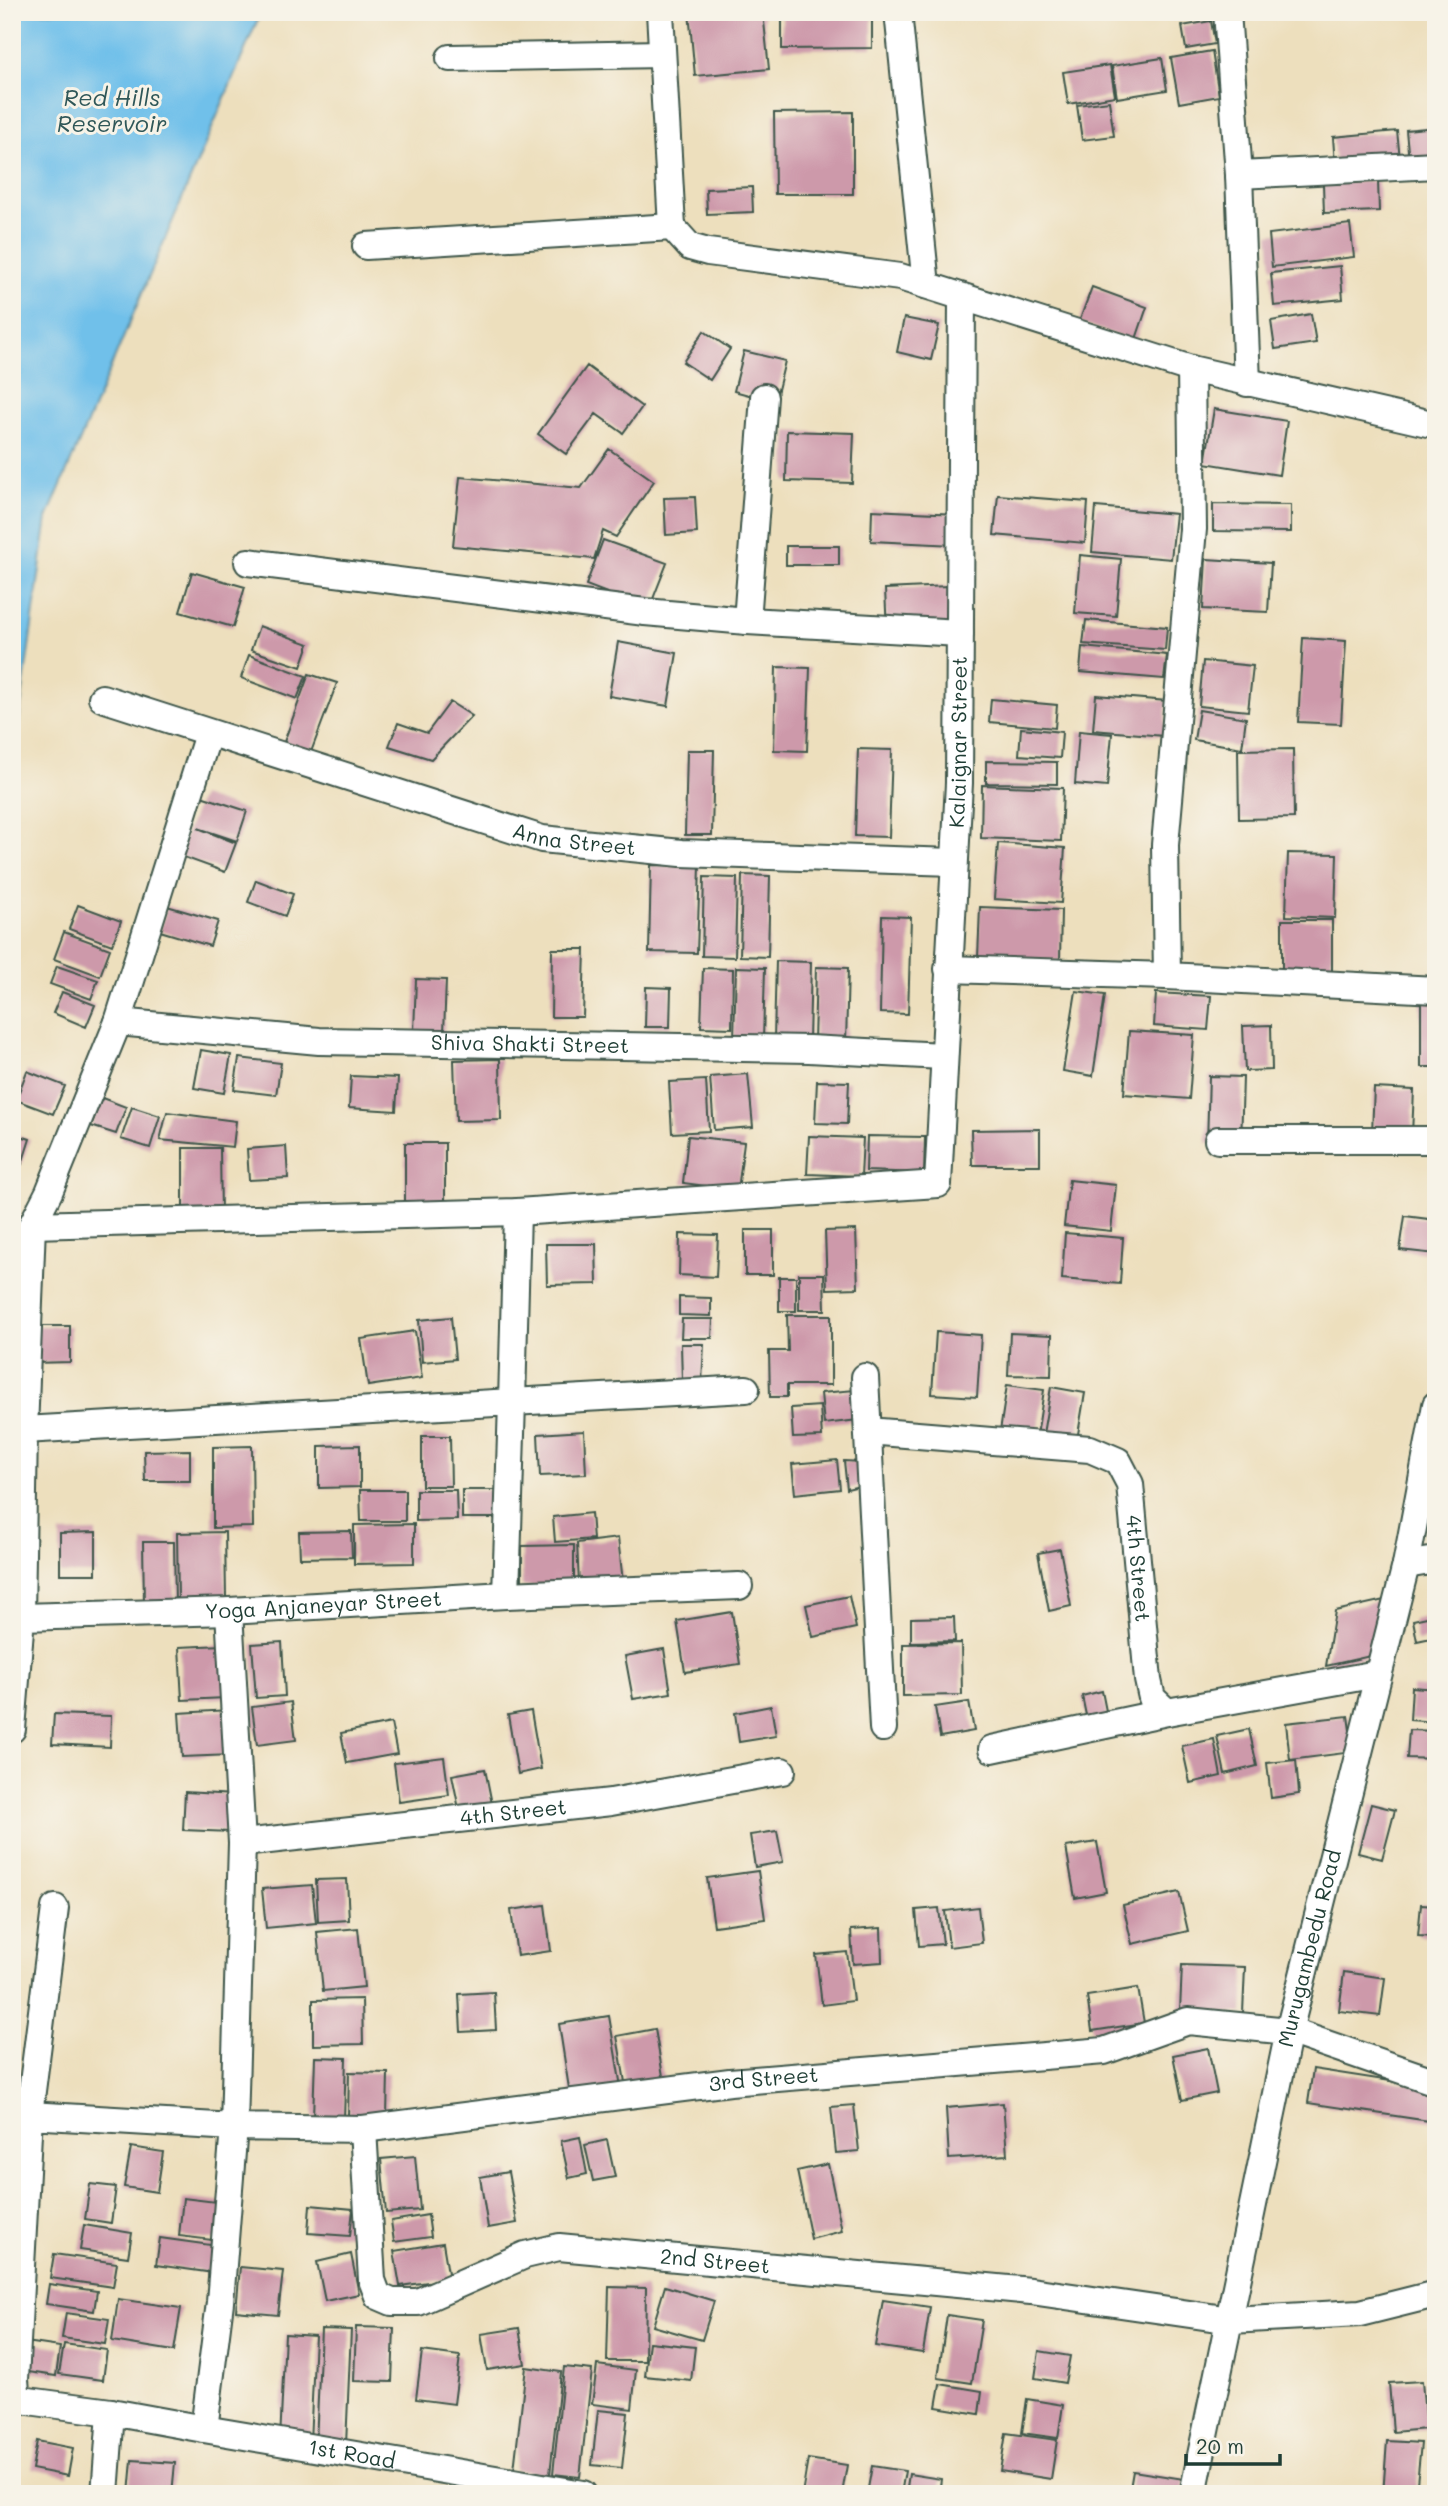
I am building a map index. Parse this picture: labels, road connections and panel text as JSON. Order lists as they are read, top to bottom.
{
  "streets": {
    "street": [
      "Kalaignar Street",
      "Anna Street",
      "Shiva Shakti Street",
      "4th Street",
      "Yoga Anjaneyar Street",
      "Murugambedu Road",
      "3rd Street",
      "2nd Street",
      "1st Road"
    ]
  },
  "crossings": [
    ["Kalaignar Street", "Anna Street"],
    ["Kalaignar Street", "Shiva Shakti Street"],
    ["Murugambedu Road", "3rd Street"],
    ["Murugambedu Road", "2nd Street"],
    ["3rd Street", "2nd Street"],
    ["3rd Street", "1st Road"]
  ],
  "water": ["Red Hills Reservoir"],
  "scale_bar": "20 m"
}
